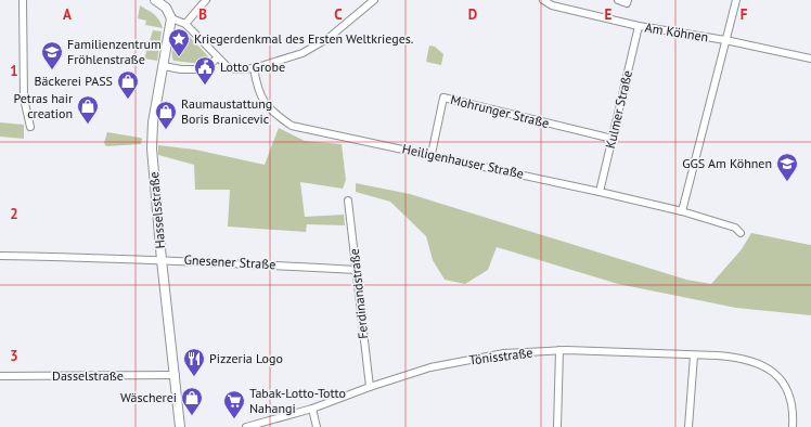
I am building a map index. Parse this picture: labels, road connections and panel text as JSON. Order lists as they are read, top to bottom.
{
  "streets": {
    "street": [
      "Am Köhnen",
      "Kulmer Straße",
      "Mohrunger Straße",
      "Heiligenhauser Straße",
      "Hasselsstraße",
      "Gnesener Straße",
      "Ferdinandstraße",
      "Tönisstraße",
      "Dasselstraße"
    ]
  },
  "crossings": [
    ["Am Köhnen", "Kulmer Straße"],
    ["Kulmer Straße", "Mohrunger Straße"],
    ["Kulmer Straße", "Heiligenhauser Straße"],
    ["Mohrunger Straße", "Heiligenhauser Straße"],
    ["Hasselsstraße", "Gnesener Straße"],
    ["Hasselsstraße", "Dasselstraße"],
    ["Gnesener Straße", "Ferdinandstraße"],
    ["Ferdinandstraße", "Tönisstraße"]
  ],
  "places": {
    "place": ["Kriegerdenkmal des Ersten Weltkrieges."],
    "school or university": ["Familienzentrum Fröhlenstraße", "GGS Am Köhnen"],
    "public building": ["Lotto Grobe"],
    "shop": [
      "Bäckerei PASS",
      "Petras hair creation",
      "Raumaustattung Boris Branicevic",
      "Wäscherei"
    ],
    "restaurant": ["Pizzeria Logo"],
    "supermarket": ["Tabak-Lotto-Totto Nahangi"]
  },
  "grid": {
    "columns": [
      "A",
      "B",
      "C",
      "D",
      "E",
      "F"
    ],
    "rows": ["1", "2", "3"]
  }
}
